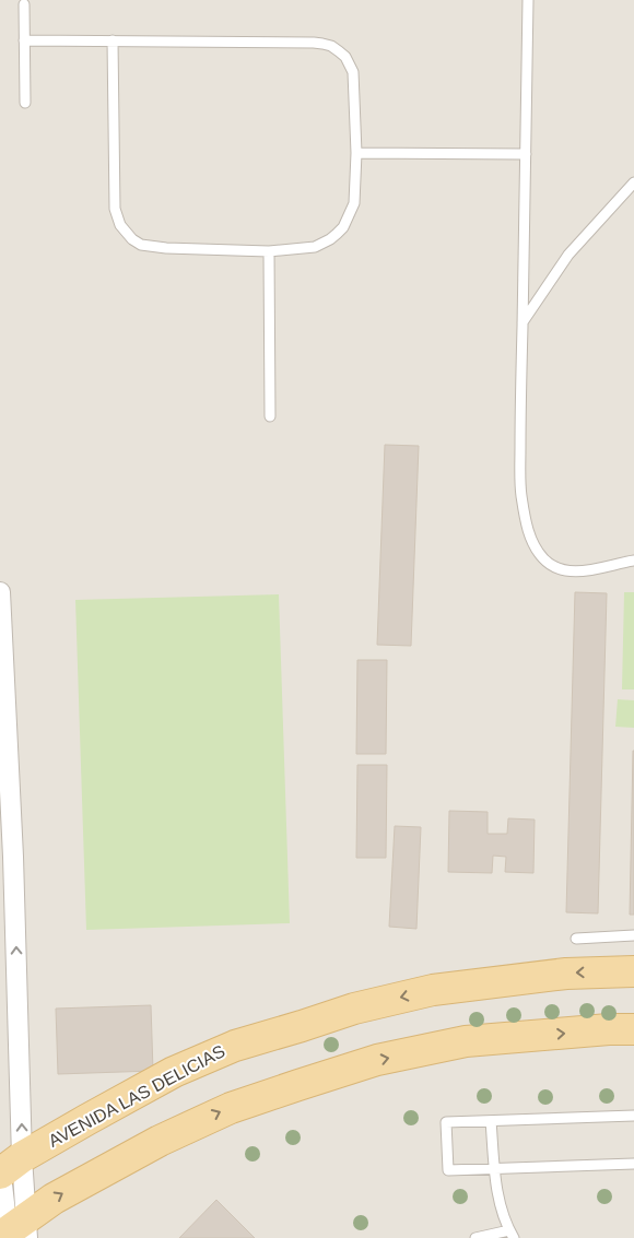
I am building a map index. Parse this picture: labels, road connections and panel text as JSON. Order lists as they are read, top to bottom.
{
  "streets": {
    "main road": ["AVENIDA LAS DELICIAS"]
  }
}
